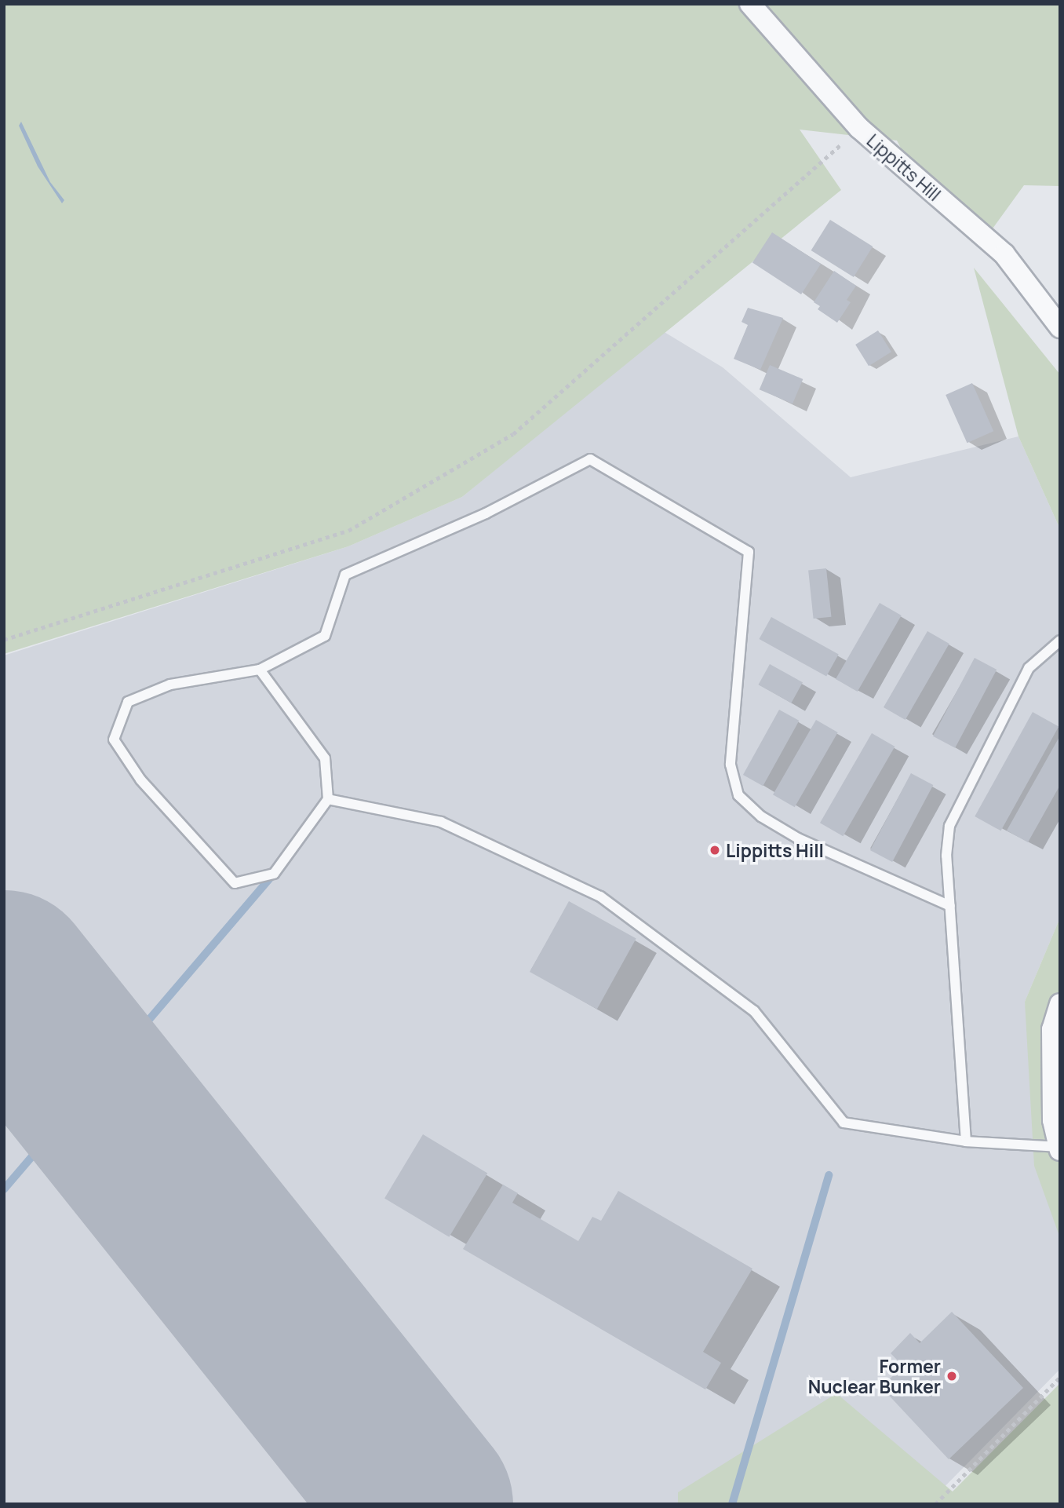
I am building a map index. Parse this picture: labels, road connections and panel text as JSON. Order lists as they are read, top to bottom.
{
  "streets": {
    "street": ["Lippitts Hill"]
  },
  "places": ["Lippitts Hill", "Former Nuclear Bunker"]
}
